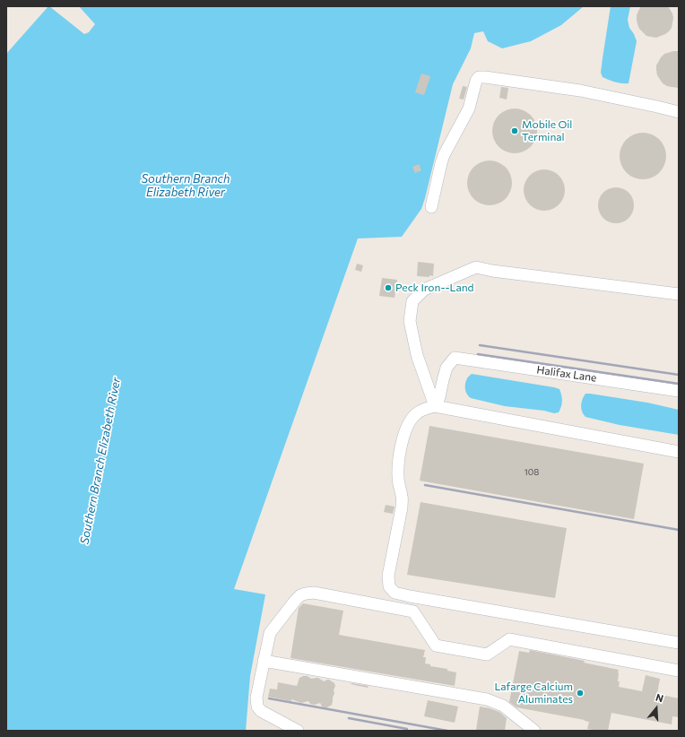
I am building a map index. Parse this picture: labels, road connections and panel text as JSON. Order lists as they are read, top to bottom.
{
  "streets": {
    "street": ["Halifax Lane"]
  },
  "water": ["Southern Branch Elizabeth River"],
  "places": ["Mobile Oil Terminal", "Peck Iron--Land", "Lafarge Calcium Aluminates"],
  "house_numbers": ["108"],
  "north": "top"
}
